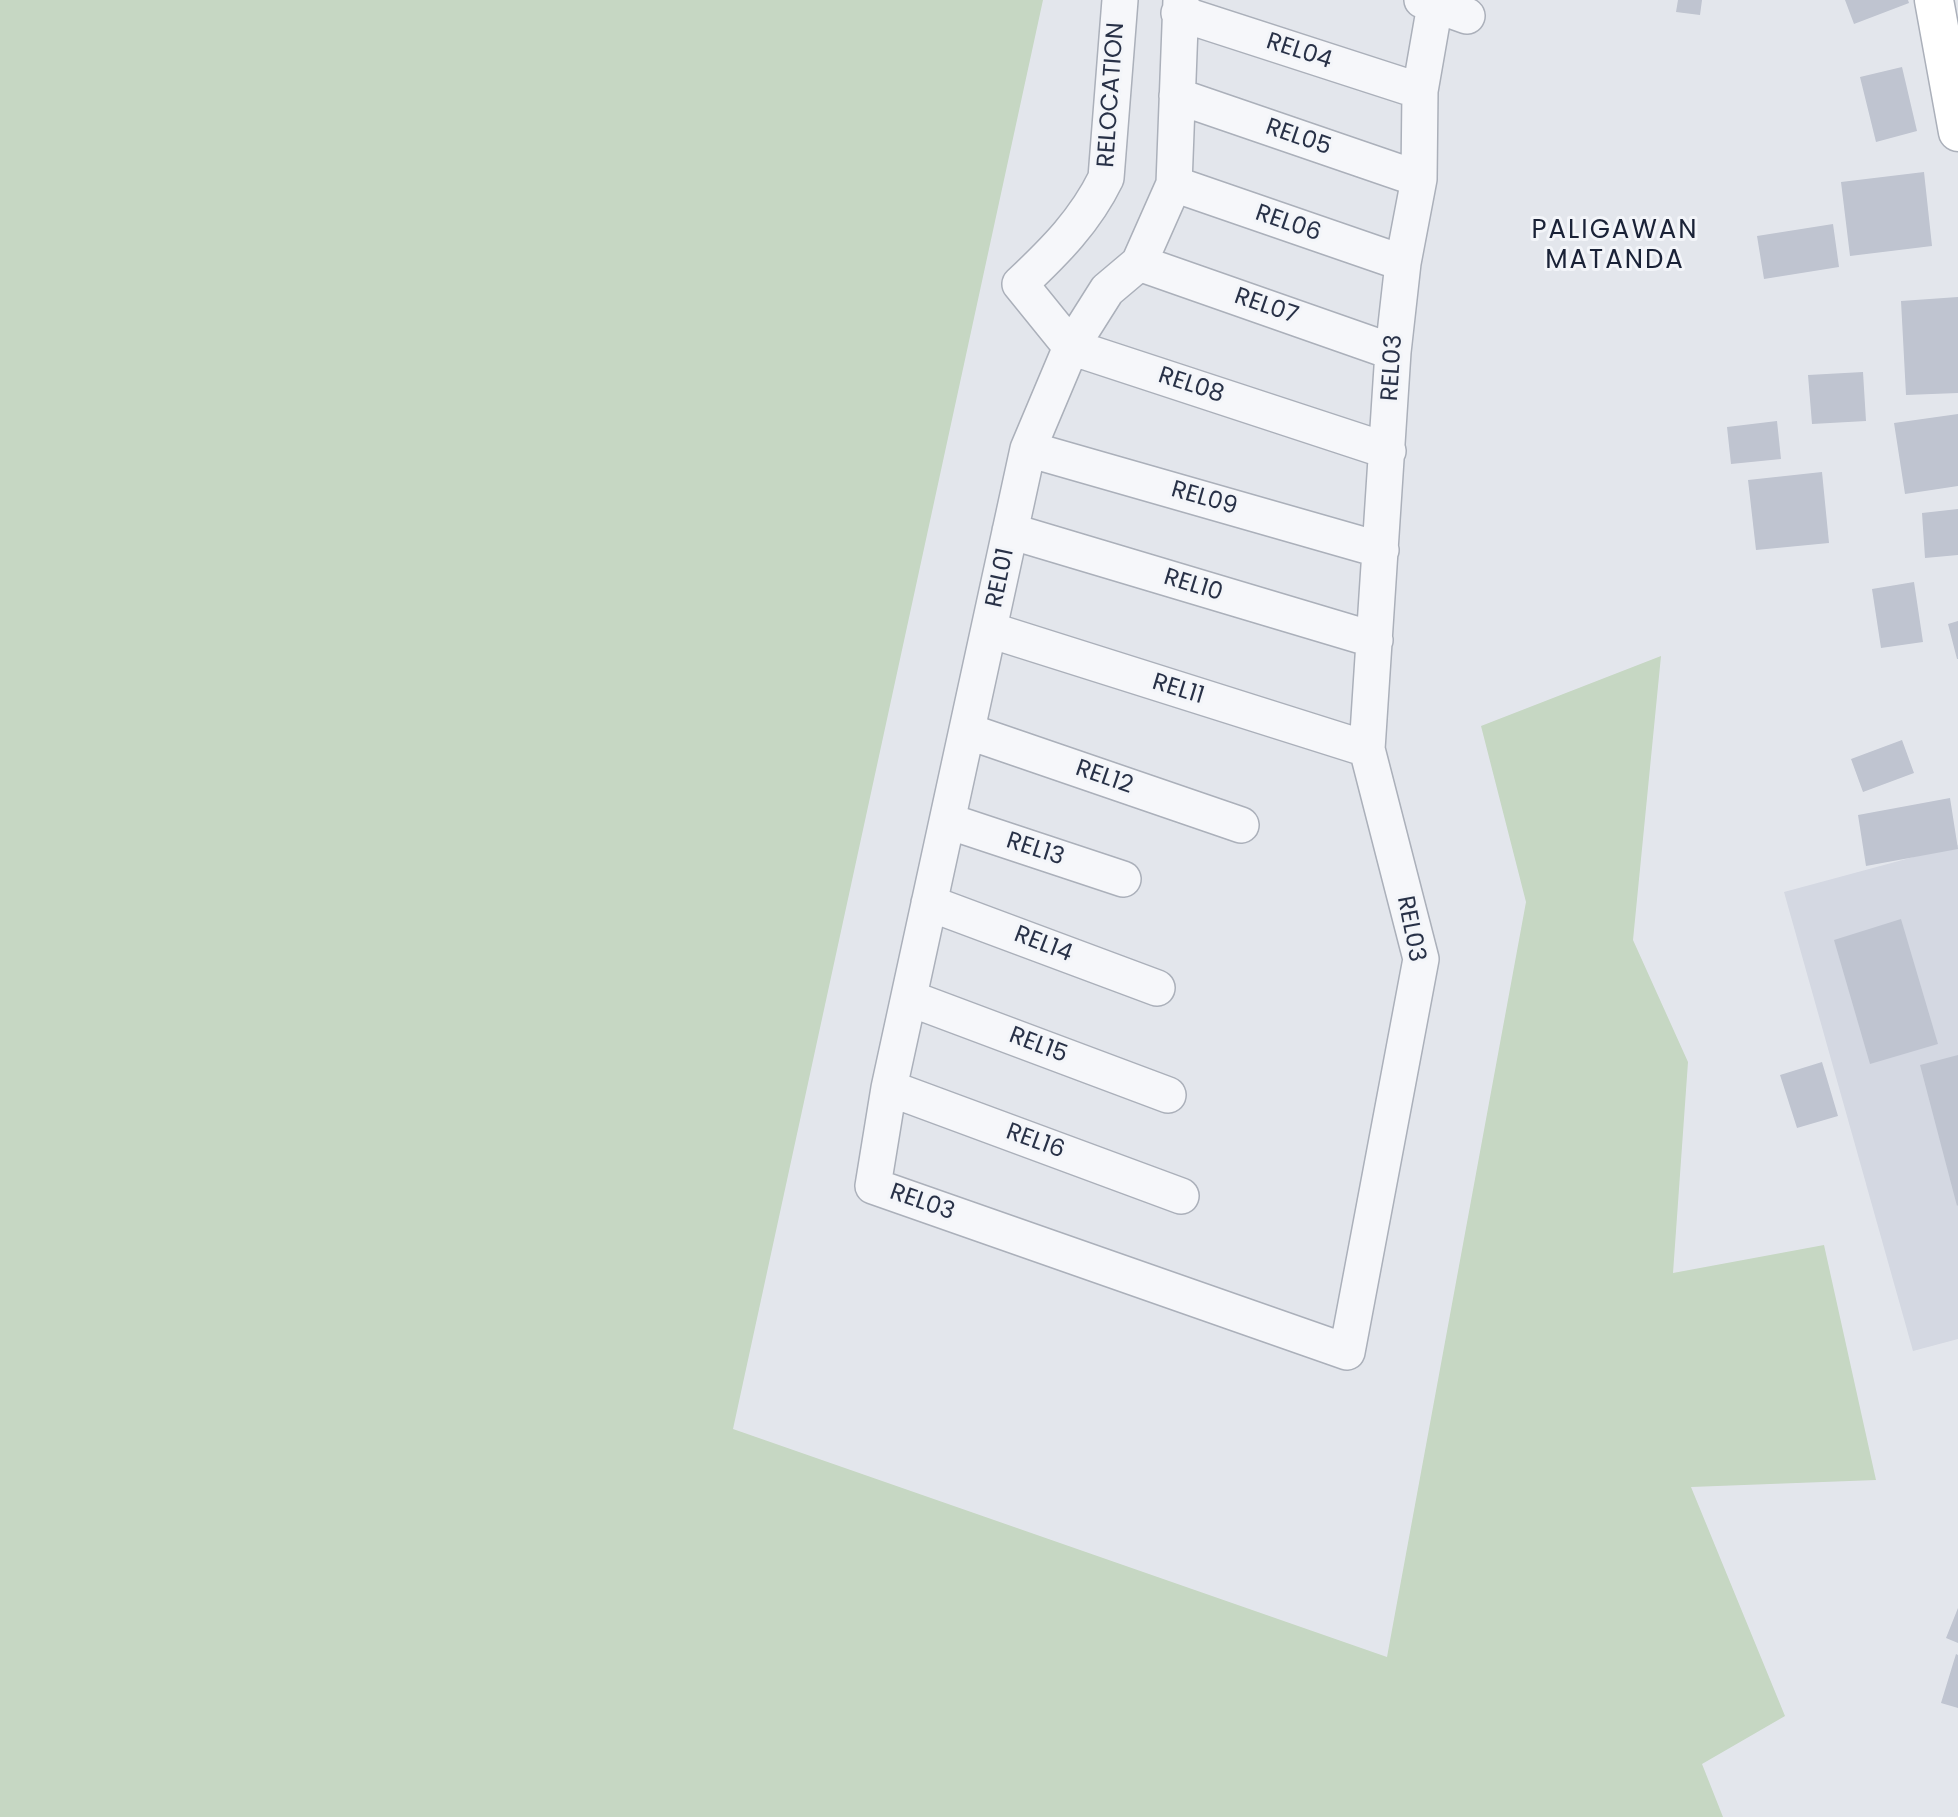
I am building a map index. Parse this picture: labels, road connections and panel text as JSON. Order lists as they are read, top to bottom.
{
  "streets": {
    "street": [
      "REL04",
      "RELOCATION",
      "REL05",
      "REL06",
      "REL07",
      "REL03",
      "REL08",
      "REL09",
      "REL01",
      "REL10",
      "REL11",
      "REL12",
      "REL13",
      "REL14",
      "REL15",
      "REL16"
    ]
  },
  "crossings": [
    ["REL04", "REL03"],
    ["REL04", "REL01"],
    ["RELOCATION", "REL08"],
    ["RELOCATION", "REL01"],
    ["REL05", "REL03"],
    ["REL05", "REL01"],
    ["REL06", "REL03"],
    ["REL06", "REL01"],
    ["REL07", "REL03"],
    ["REL07", "REL01"],
    ["REL03", "REL08"],
    ["REL03", "REL09"],
    ["REL03", "REL01"],
    ["REL03", "REL10"],
    ["REL03", "REL11"],
    ["REL08", "REL01"],
    ["REL09", "REL01"],
    ["REL01", "REL10"],
    ["REL01", "REL11"],
    ["REL01", "REL12"],
    ["REL01", "REL13"],
    ["REL01", "REL14"],
    ["REL01", "REL15"],
    ["REL01", "REL16"]
  ],
  "districts": ["PALIGAWAN MATANDA"]
}
